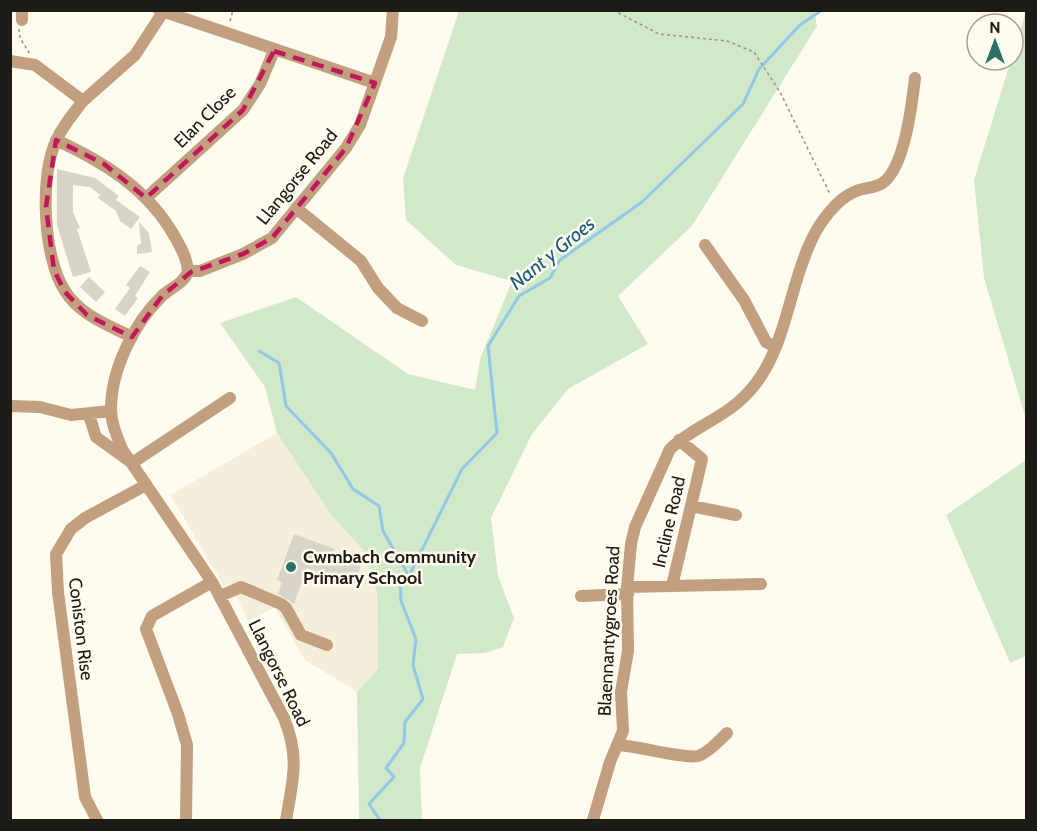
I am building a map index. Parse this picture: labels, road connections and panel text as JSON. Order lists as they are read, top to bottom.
{
  "streets": {
    "street": [
      "Elan Close",
      "Llangorse Road",
      "Incline Road",
      "Coniston Rise",
      "Blaennantygroes Road"
    ]
  },
  "crossings": [
    ["Llangorse Road", "Coniston Rise"],
    ["Incline Road", "Blaennantygroes Road"]
  ],
  "water": ["Nant y Groes"],
  "places": ["Cwmbach Community Primary School"],
  "north": "top"
}
